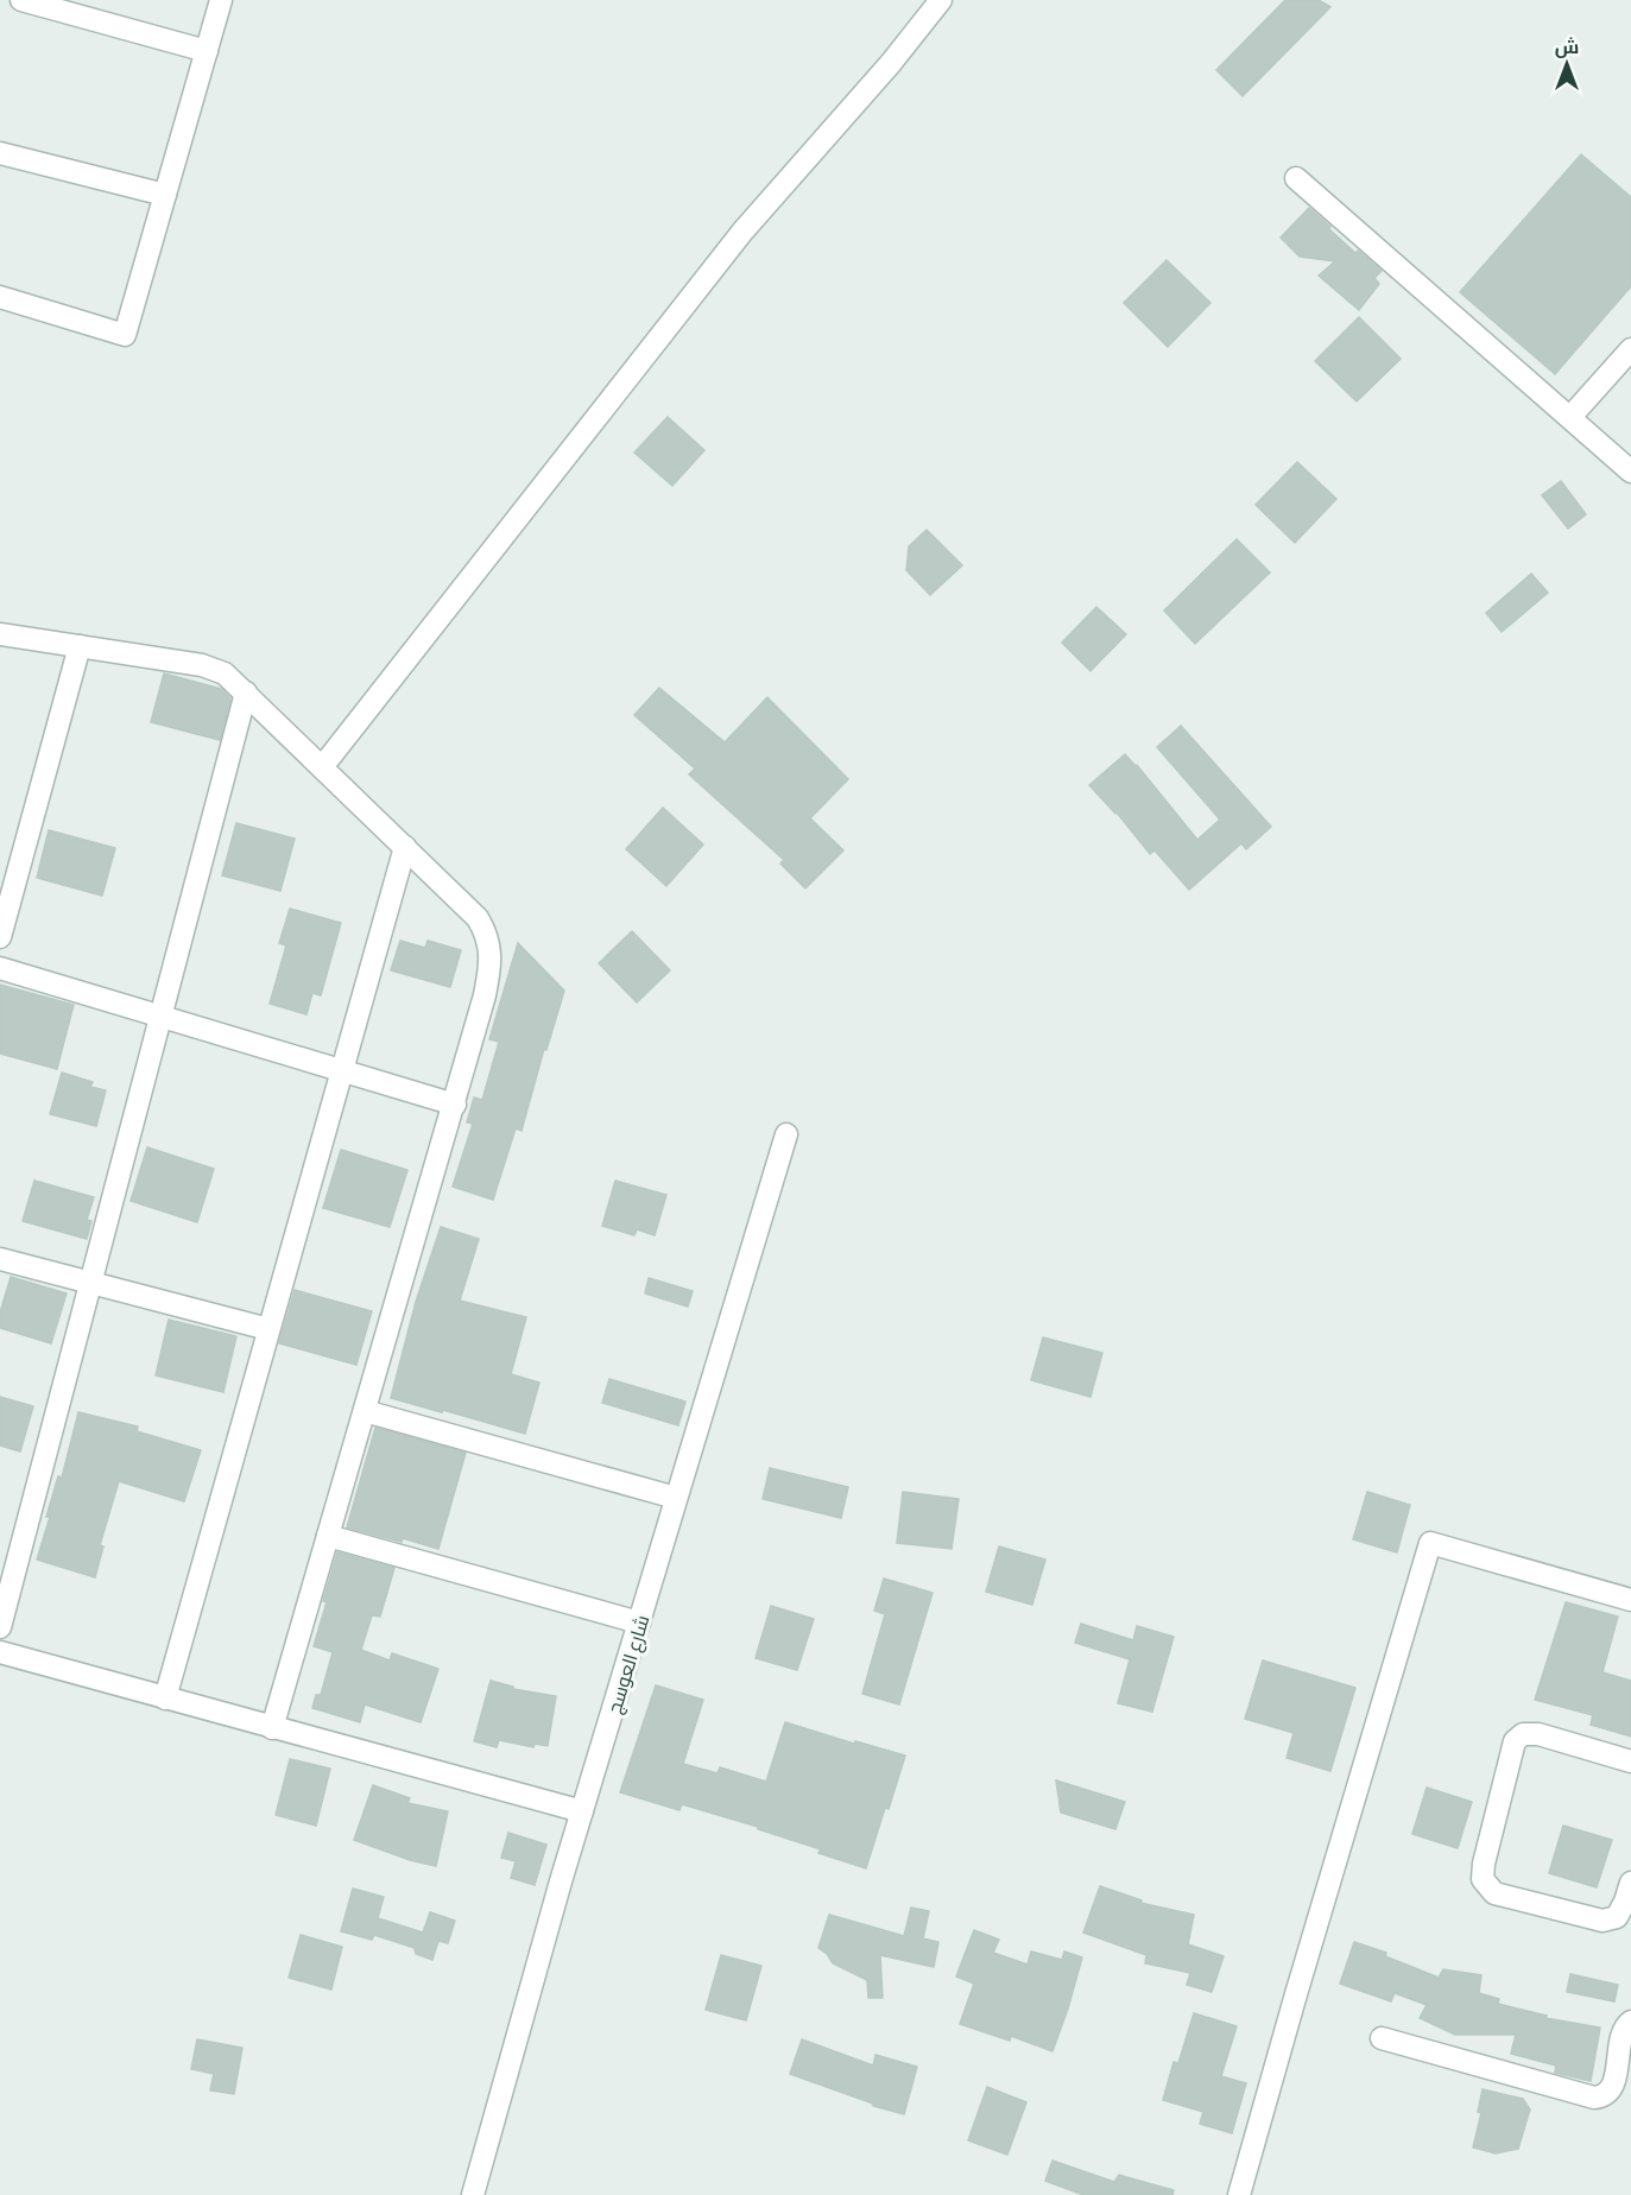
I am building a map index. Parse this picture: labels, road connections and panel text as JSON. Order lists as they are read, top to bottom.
{
  "streets": {
    "street": ["شارع العوسج"]
  },
  "north": "top"
}
